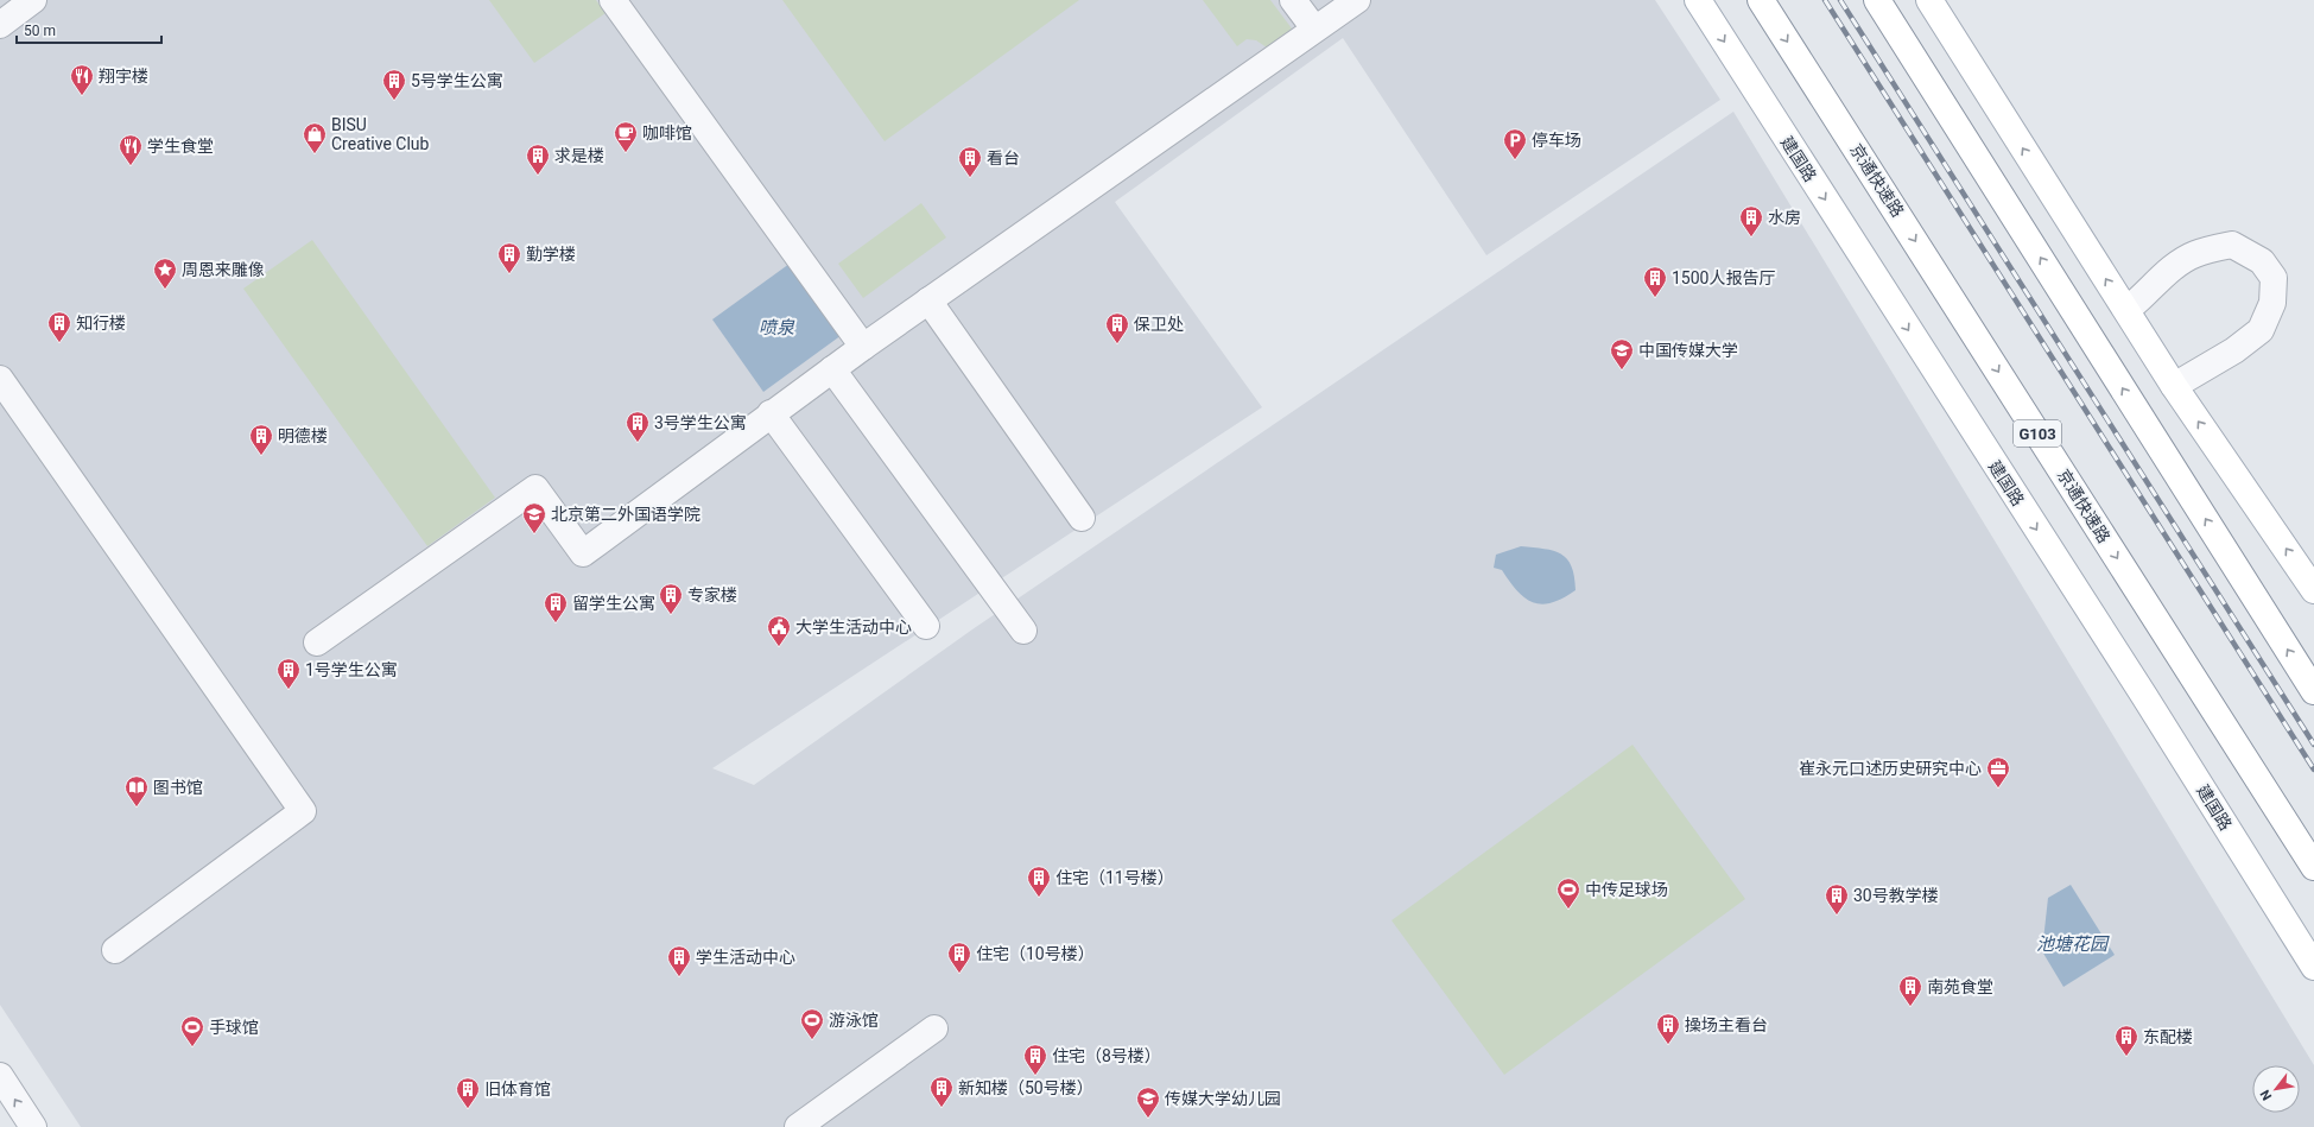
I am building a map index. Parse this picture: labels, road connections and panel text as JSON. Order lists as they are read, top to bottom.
{
  "streets": {
    "main road": ["建国路", "京通快速路", "G103"]
  },
  "water": ["喷泉", "池塘花园"],
  "places": {
    "restaurant": ["翔宇楼", "学生食堂"],
    "building": [
      "5号学生公寓",
      "求是楼",
      "看台",
      "水房",
      "勤学楼",
      "1500人报告厅",
      "知行楼",
      "保卫处",
      "3号学生公寓",
      "明德楼",
      "专家楼",
      "留学生公寓",
      "1号学生公寓",
      "住宅（11号楼）",
      "30号教学楼",
      "住宅（10号楼）",
      "学生活动中心",
      "南苑食堂",
      "操场主看台",
      "东配楼",
      "住宅（8号楼）",
      "新知楼（50号楼）",
      "旧体育馆"
    ],
    "cafe": ["咖啡馆"],
    "shop": ["BISU Creative Club"],
    "parking": ["停车场"],
    "place": ["周恩来雕像"],
    "school or university": ["中国传媒大学", "北京第二外国语学院", "传媒大学幼儿园"],
    "public building": ["大学生活动中心"],
    "office": ["崔永元口述历史研究中心"],
    "library": ["图书馆"],
    "sports": ["中传足球场", "游泳馆", "手球馆"]
  },
  "scale_bar": "50 m",
  "north": "bottom left"
}
